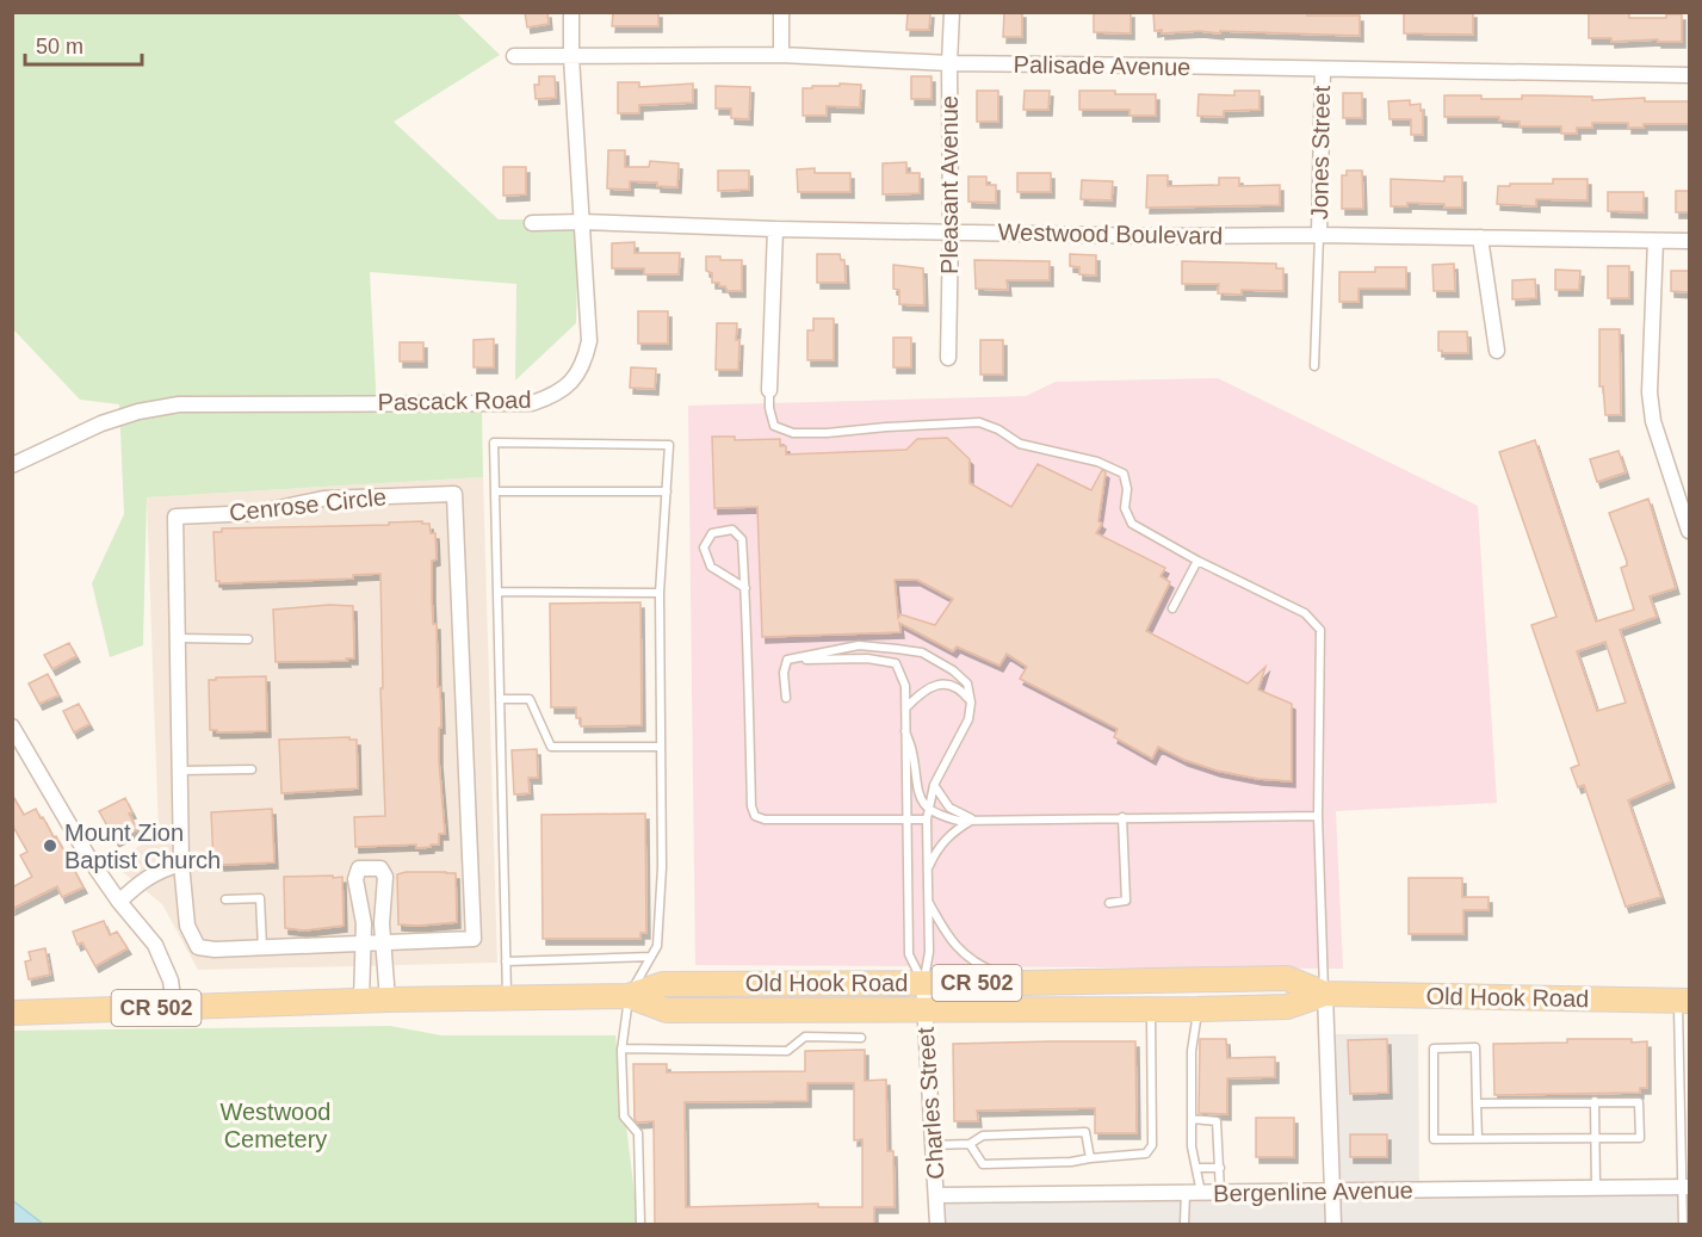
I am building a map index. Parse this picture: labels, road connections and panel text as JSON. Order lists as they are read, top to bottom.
{
  "streets": {
    "main road": ["Old Hook Road", "CR 502"],
    "street": [
      "Palisade Avenue",
      "Jones Street",
      "Pleasant Avenue",
      "Westwood Boulevard",
      "Pascack Road",
      "Cenrose Circle",
      "Charles Street",
      "Bergenline Avenue"
    ]
  },
  "crossings": [
    ["Palisade Avenue", "Jones Street"],
    ["Palisade Avenue", "Pleasant Avenue"],
    ["Palisade Avenue", "Pascack Road"],
    ["Jones Street", "Westwood Boulevard"],
    ["Pleasant Avenue", "Westwood Boulevard"],
    ["Westwood Boulevard", "Pascack Road"],
    ["Old Hook Road", "Charles Street"],
    ["Charles Street", "Bergenline Avenue"]
  ],
  "parks": ["Westwood Cemetery"],
  "places": ["Mount Zion Baptist Church"],
  "scale_bar": "50 m"
}
